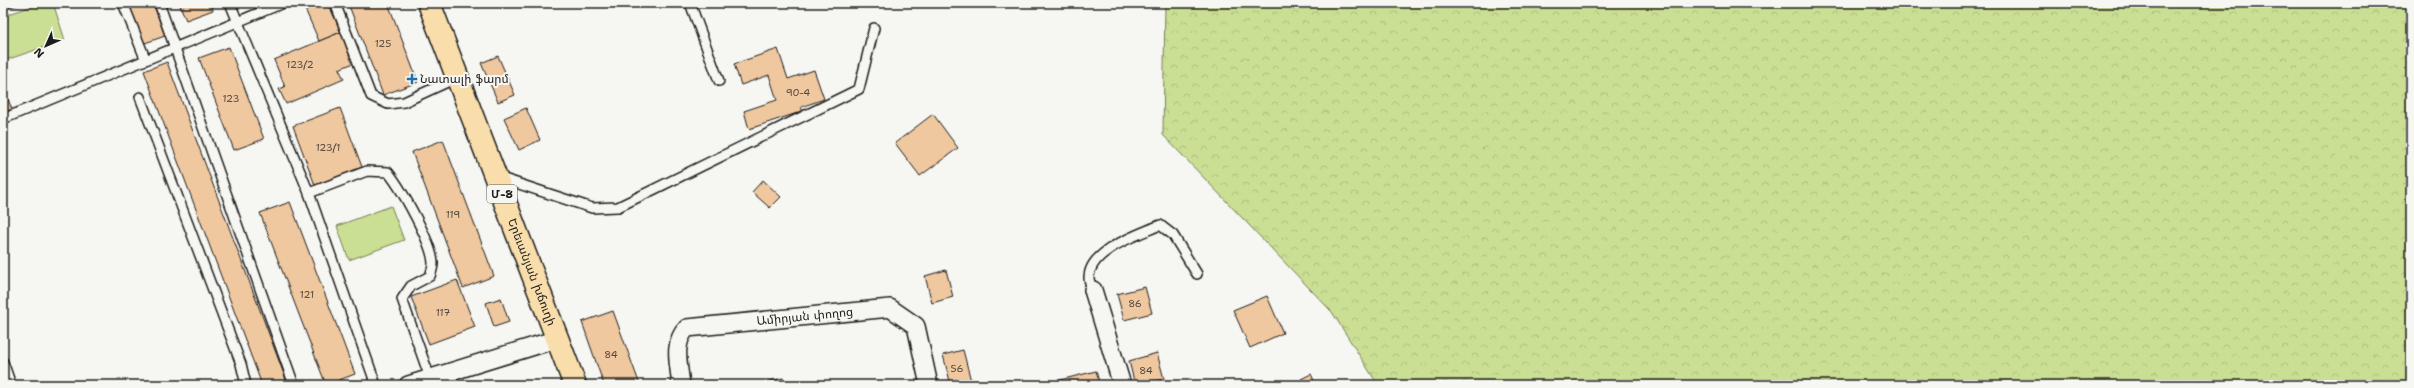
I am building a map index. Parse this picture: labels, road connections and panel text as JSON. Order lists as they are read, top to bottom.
{
  "streets": {
    "highway": ["Մ-8", "Երեւանյան խճուղի"],
    "street": ["Ամիրյան փողոց"]
  },
  "places": {
    "health": ["Նատալի ֆարմ"]
  },
  "house_numbers": [
    "125",
    "123/2",
    "90-4",
    "123",
    "123/1",
    "119",
    "121",
    "86",
    "117",
    "84",
    "56",
    "84"
  ],
  "north": "bottom left"
}
